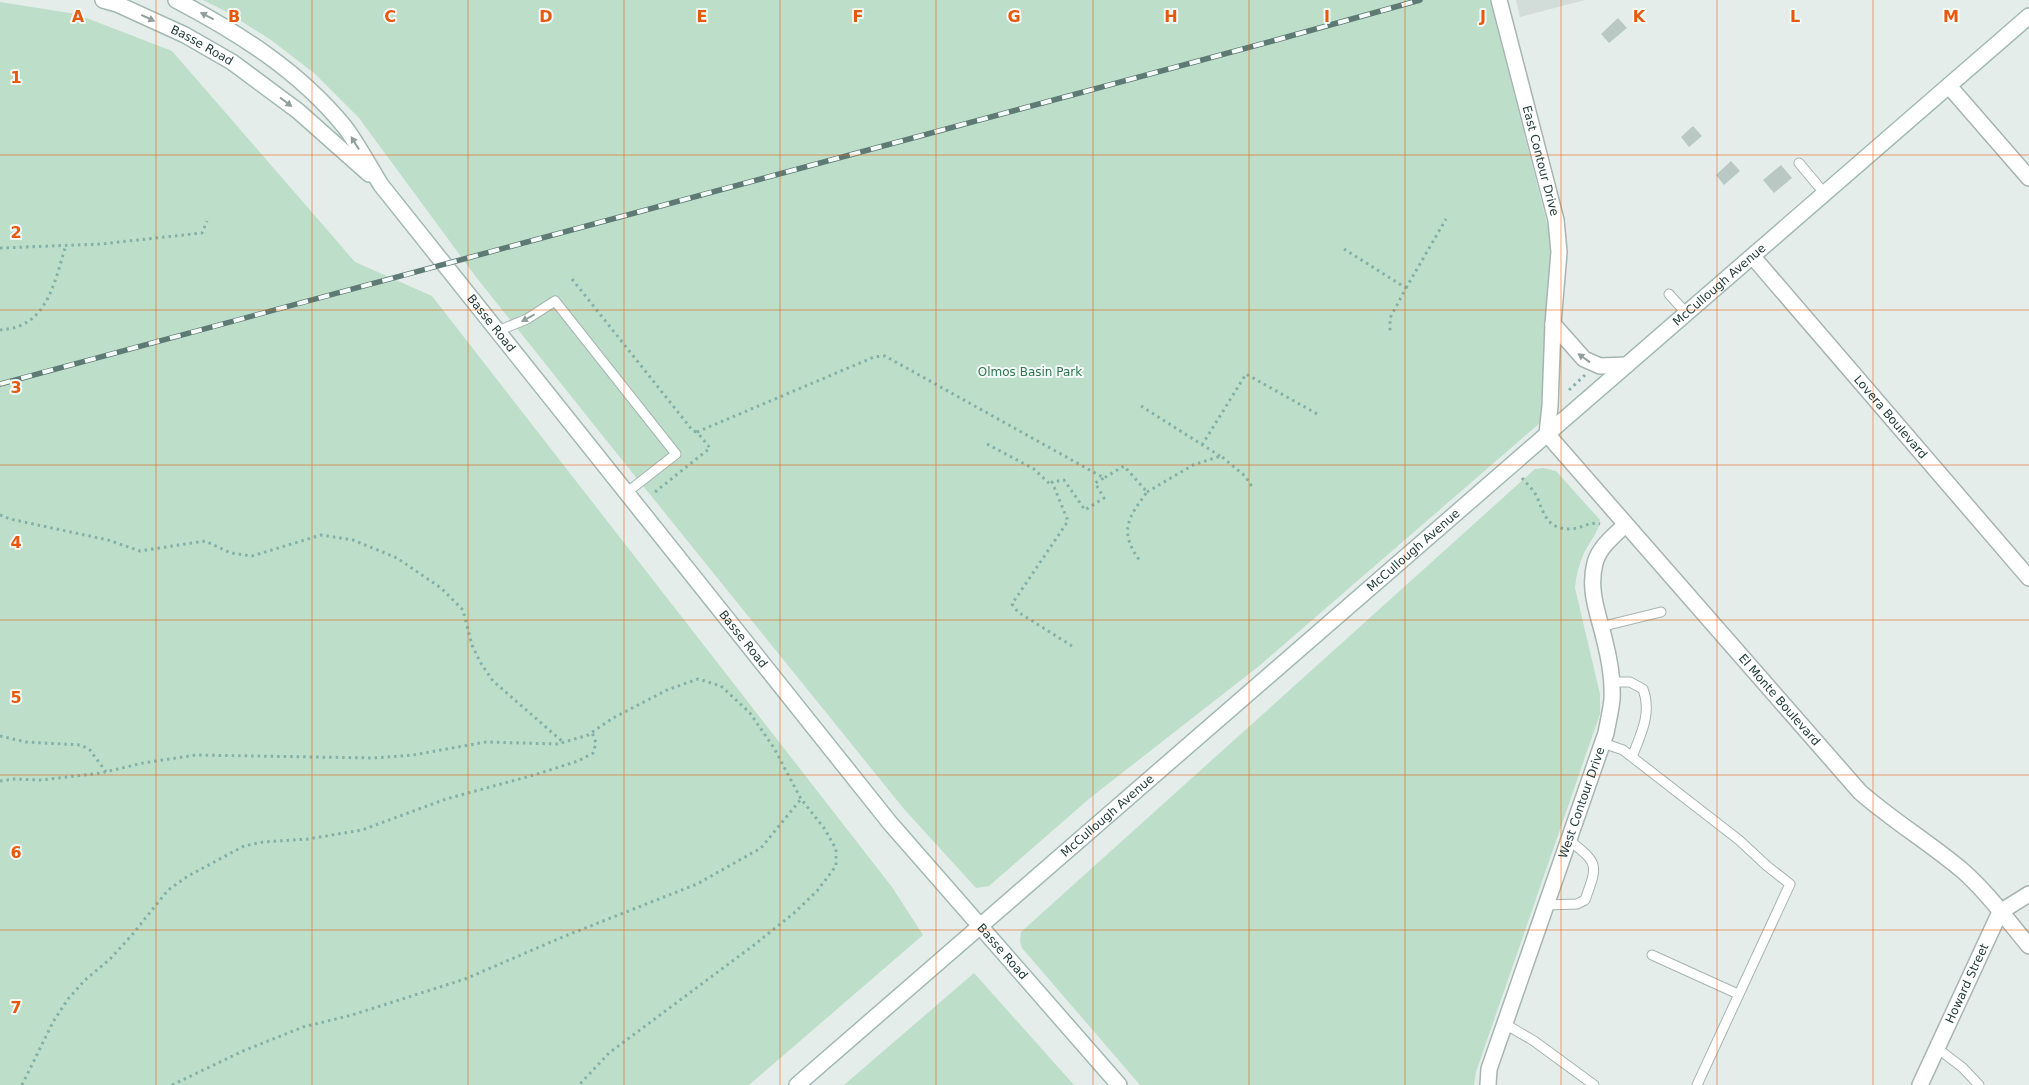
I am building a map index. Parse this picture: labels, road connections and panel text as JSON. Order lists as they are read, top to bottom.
{
  "streets": {
    "main road": [
      "Basse Road",
      "East Contour Drive",
      "McCullough Avenue",
      "Lovera Boulevard",
      "El Monte Boulevard",
      "West Contour Drive",
      "Howard Street"
    ]
  },
  "crossings": [
    ["Basse Road", "McCullough Avenue"],
    ["East Contour Drive", "McCullough Avenue"],
    ["East Contour Drive", "El Monte Boulevard"],
    ["McCullough Avenue", "Lovera Boulevard"],
    ["McCullough Avenue", "El Monte Boulevard"],
    ["El Monte Boulevard", "West Contour Drive"],
    ["El Monte Boulevard", "Howard Street"]
  ],
  "parks": ["Olmos Basin Park"],
  "grid": {
    "columns": [
      "A",
      "B",
      "C",
      "D",
      "E",
      "F",
      "G",
      "H",
      "I",
      "J",
      "K",
      "L",
      "M"
    ],
    "rows": [
      "1",
      "2",
      "3",
      "4",
      "5",
      "6",
      "7"
    ]
  }
}
